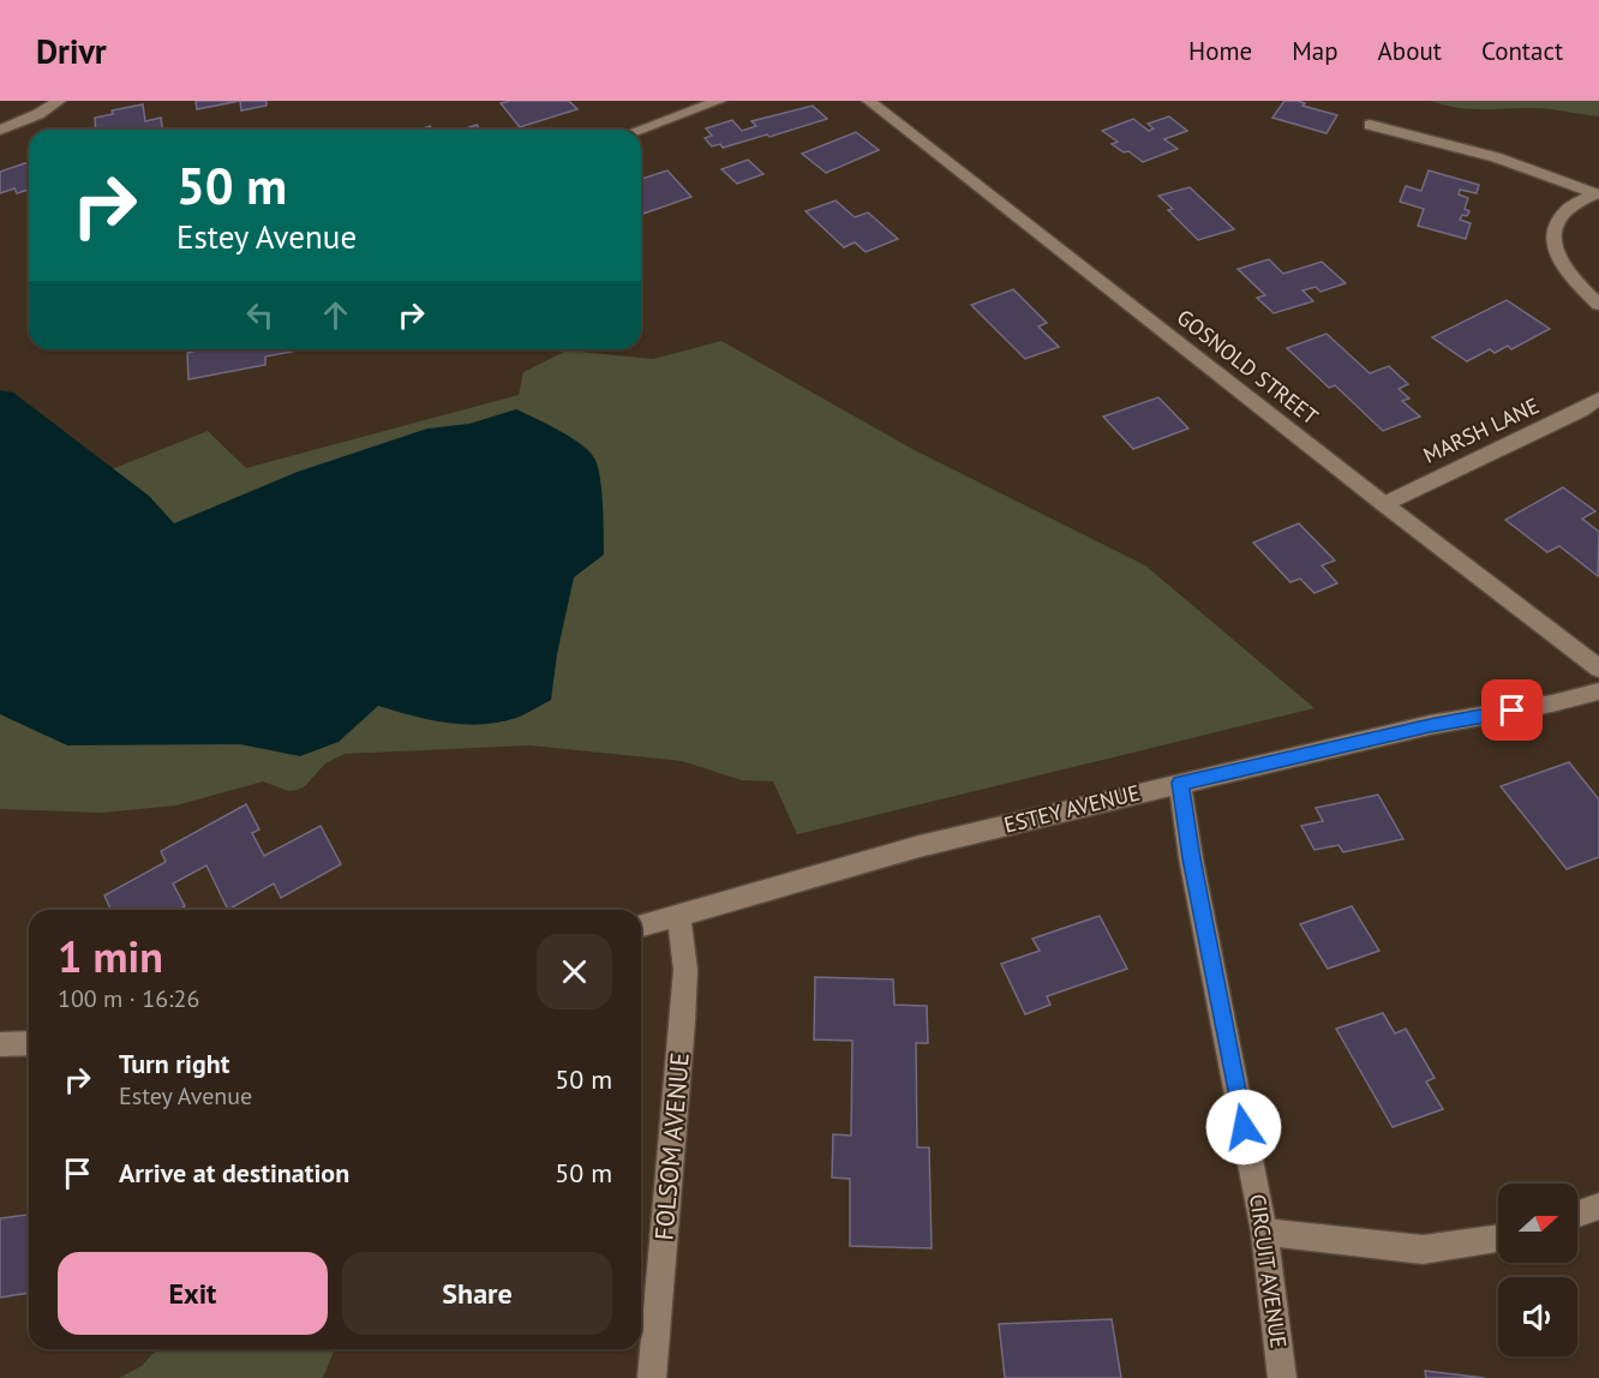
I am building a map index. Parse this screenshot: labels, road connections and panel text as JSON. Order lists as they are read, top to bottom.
{
  "streets": {
    "street": [
      "GOSNOLD STREET",
      "MARSH LANE",
      "ESTEY AVENUE",
      "FOLSOM AVENUE",
      "CIRCUIT AVENUE"
    ]
  },
  "crossings": [
    ["GOSNOLD STREET", "MARSH LANE"],
    ["ESTEY AVENUE", "FOLSOM AVENUE"],
    ["ESTEY AVENUE", "CIRCUIT AVENUE"]
  ],
  "north": "right",
  "page": {
    "header": "Drivr",
    "nav": [
      "Home",
      "Map",
      "About",
      "Contact"
    ],
    "turn": ["50 m", "Estey Avenue"],
    "heading": ["1 min", "100 m · 16:26"],
    "list": [
      {
        "name": "Turn right",
        "note": "Estey Avenue",
        "value": "50 m"
      },
      {
        "name": "Arrive at destination",
        "value": "50 m"
      }
    ],
    "buttons": ["Exit", "Share"]
  }
}
